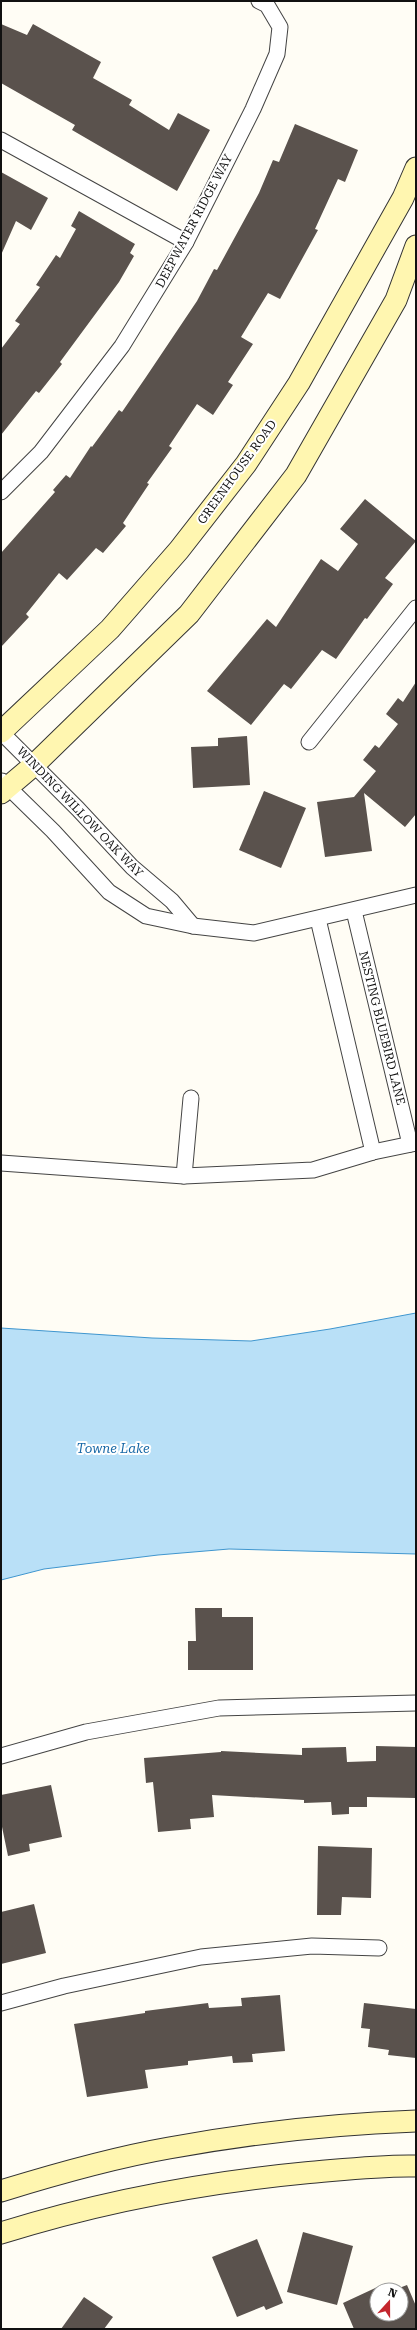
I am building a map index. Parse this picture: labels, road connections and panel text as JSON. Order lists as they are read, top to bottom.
{
  "streets": {
    "street": [
      "DEEPWATER RIDGE WAY",
      "GREENHOUSE ROAD",
      "WINDING WILLOW OAK WAY",
      "NESTING BLUEBIRD LANE"
    ]
  },
  "crossings": [
    ["GREENHOUSE ROAD", "WINDING WILLOW OAK WAY"]
  ],
  "water": ["Towne Lake"],
  "north": "top"
}
